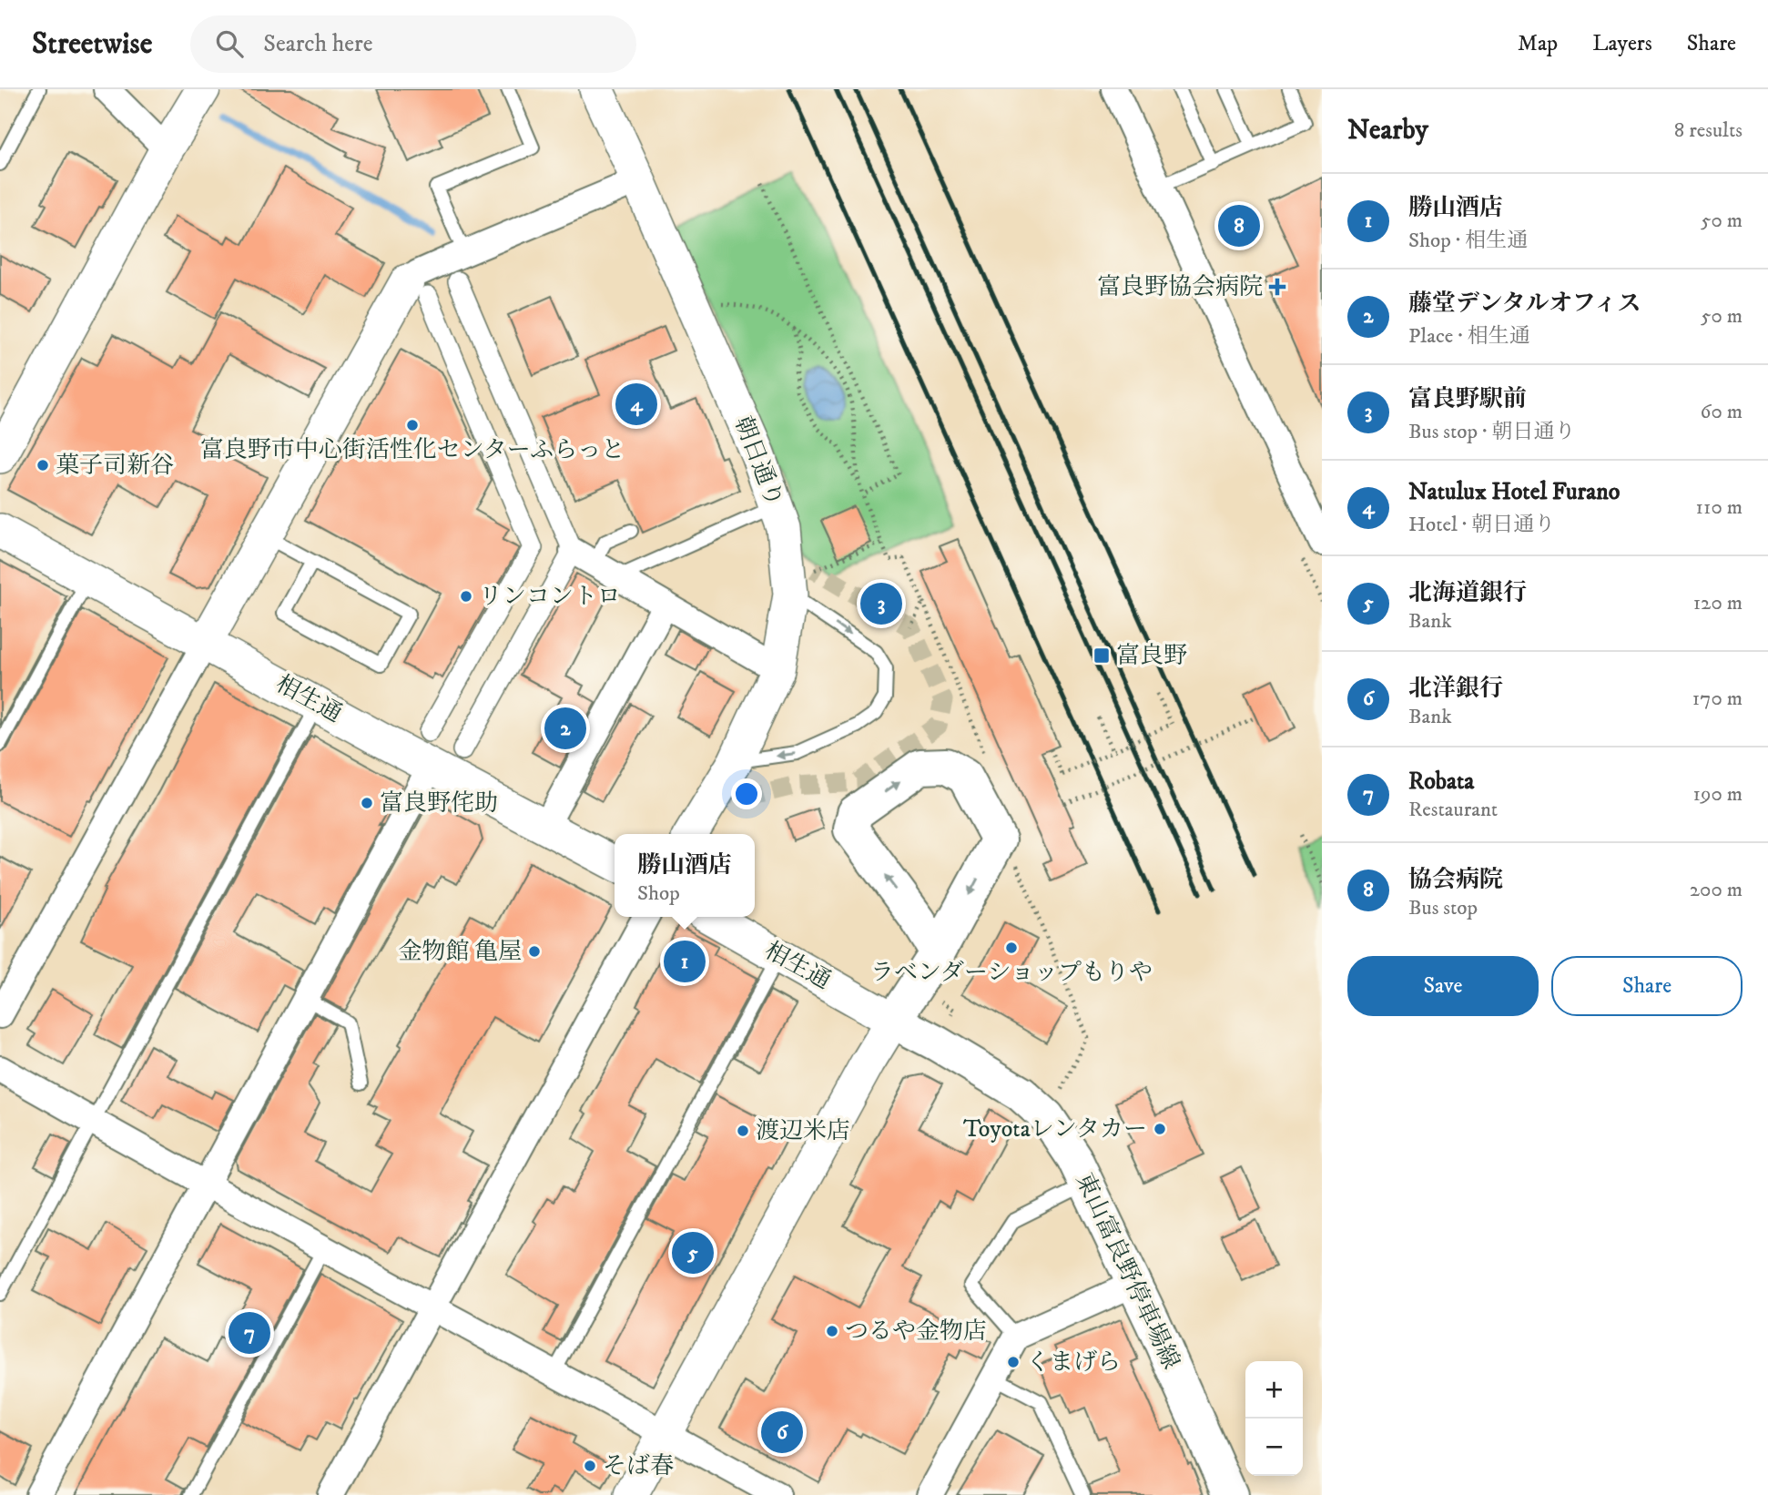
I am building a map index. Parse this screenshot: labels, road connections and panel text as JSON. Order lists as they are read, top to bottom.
{
  "streets": {
    "main road": ["東山富良野停車場線"],
    "street": ["朝日通り", "相生通"]
  },
  "crossings": [
    ["相生通", "東山富良野停車場線"]
  ],
  "places": {
    "health": ["富良野協会病院"],
    "other": [
      "富良野市中心街活性化センターふらっと",
      "菓子司新谷",
      "リンコントロ",
      "富良野侘助",
      "ラベンダーショップもりや",
      "金物館 亀屋",
      "Toyotaレンタカー",
      "渡辺米店",
      "つるや金物店",
      "くまげら",
      "そば春"
    ],
    "transit": ["富良野"]
  },
  "page": {
    "header": "Streetwise",
    "search": "Search here",
    "nav": ["Map", "Layers", "Share"],
    "heading": ["Nearby", "8 results"],
    "list": [
      {
        "mark": "1",
        "name": "勝山酒店",
        "note": "Shop · 相生通",
        "value": "50 m"
      },
      {
        "mark": "2",
        "name": "藤堂デンタルオフィス",
        "note": "Place · 相生通",
        "value": "50 m"
      },
      {
        "mark": "3",
        "name": "富良野駅前",
        "note": "Bus stop · 朝日通り",
        "value": "60 m"
      },
      {
        "mark": "4",
        "name": "Natulux Hotel Furano",
        "note": "Hotel · 朝日通り",
        "value": "110 m"
      },
      {
        "mark": "5",
        "name": "北海道銀行",
        "note": "Bank",
        "value": "120 m"
      },
      {
        "mark": "6",
        "name": "北洋銀行",
        "note": "Bank",
        "value": "170 m"
      },
      {
        "mark": "7",
        "name": "Robata",
        "note": "Restaurant",
        "value": "190 m"
      },
      {
        "mark": "8",
        "name": "協会病院",
        "note": "Bus stop",
        "value": "200 m"
      }
    ],
    "pins": [
      "8",
      "4",
      "3",
      "2",
      "1",
      "5",
      "7",
      "6"
    ],
    "popup": ["勝山酒店", "Shop"],
    "buttons": ["Save", "Share"],
    "map_buttons": ["+", "−"]
  }
}
